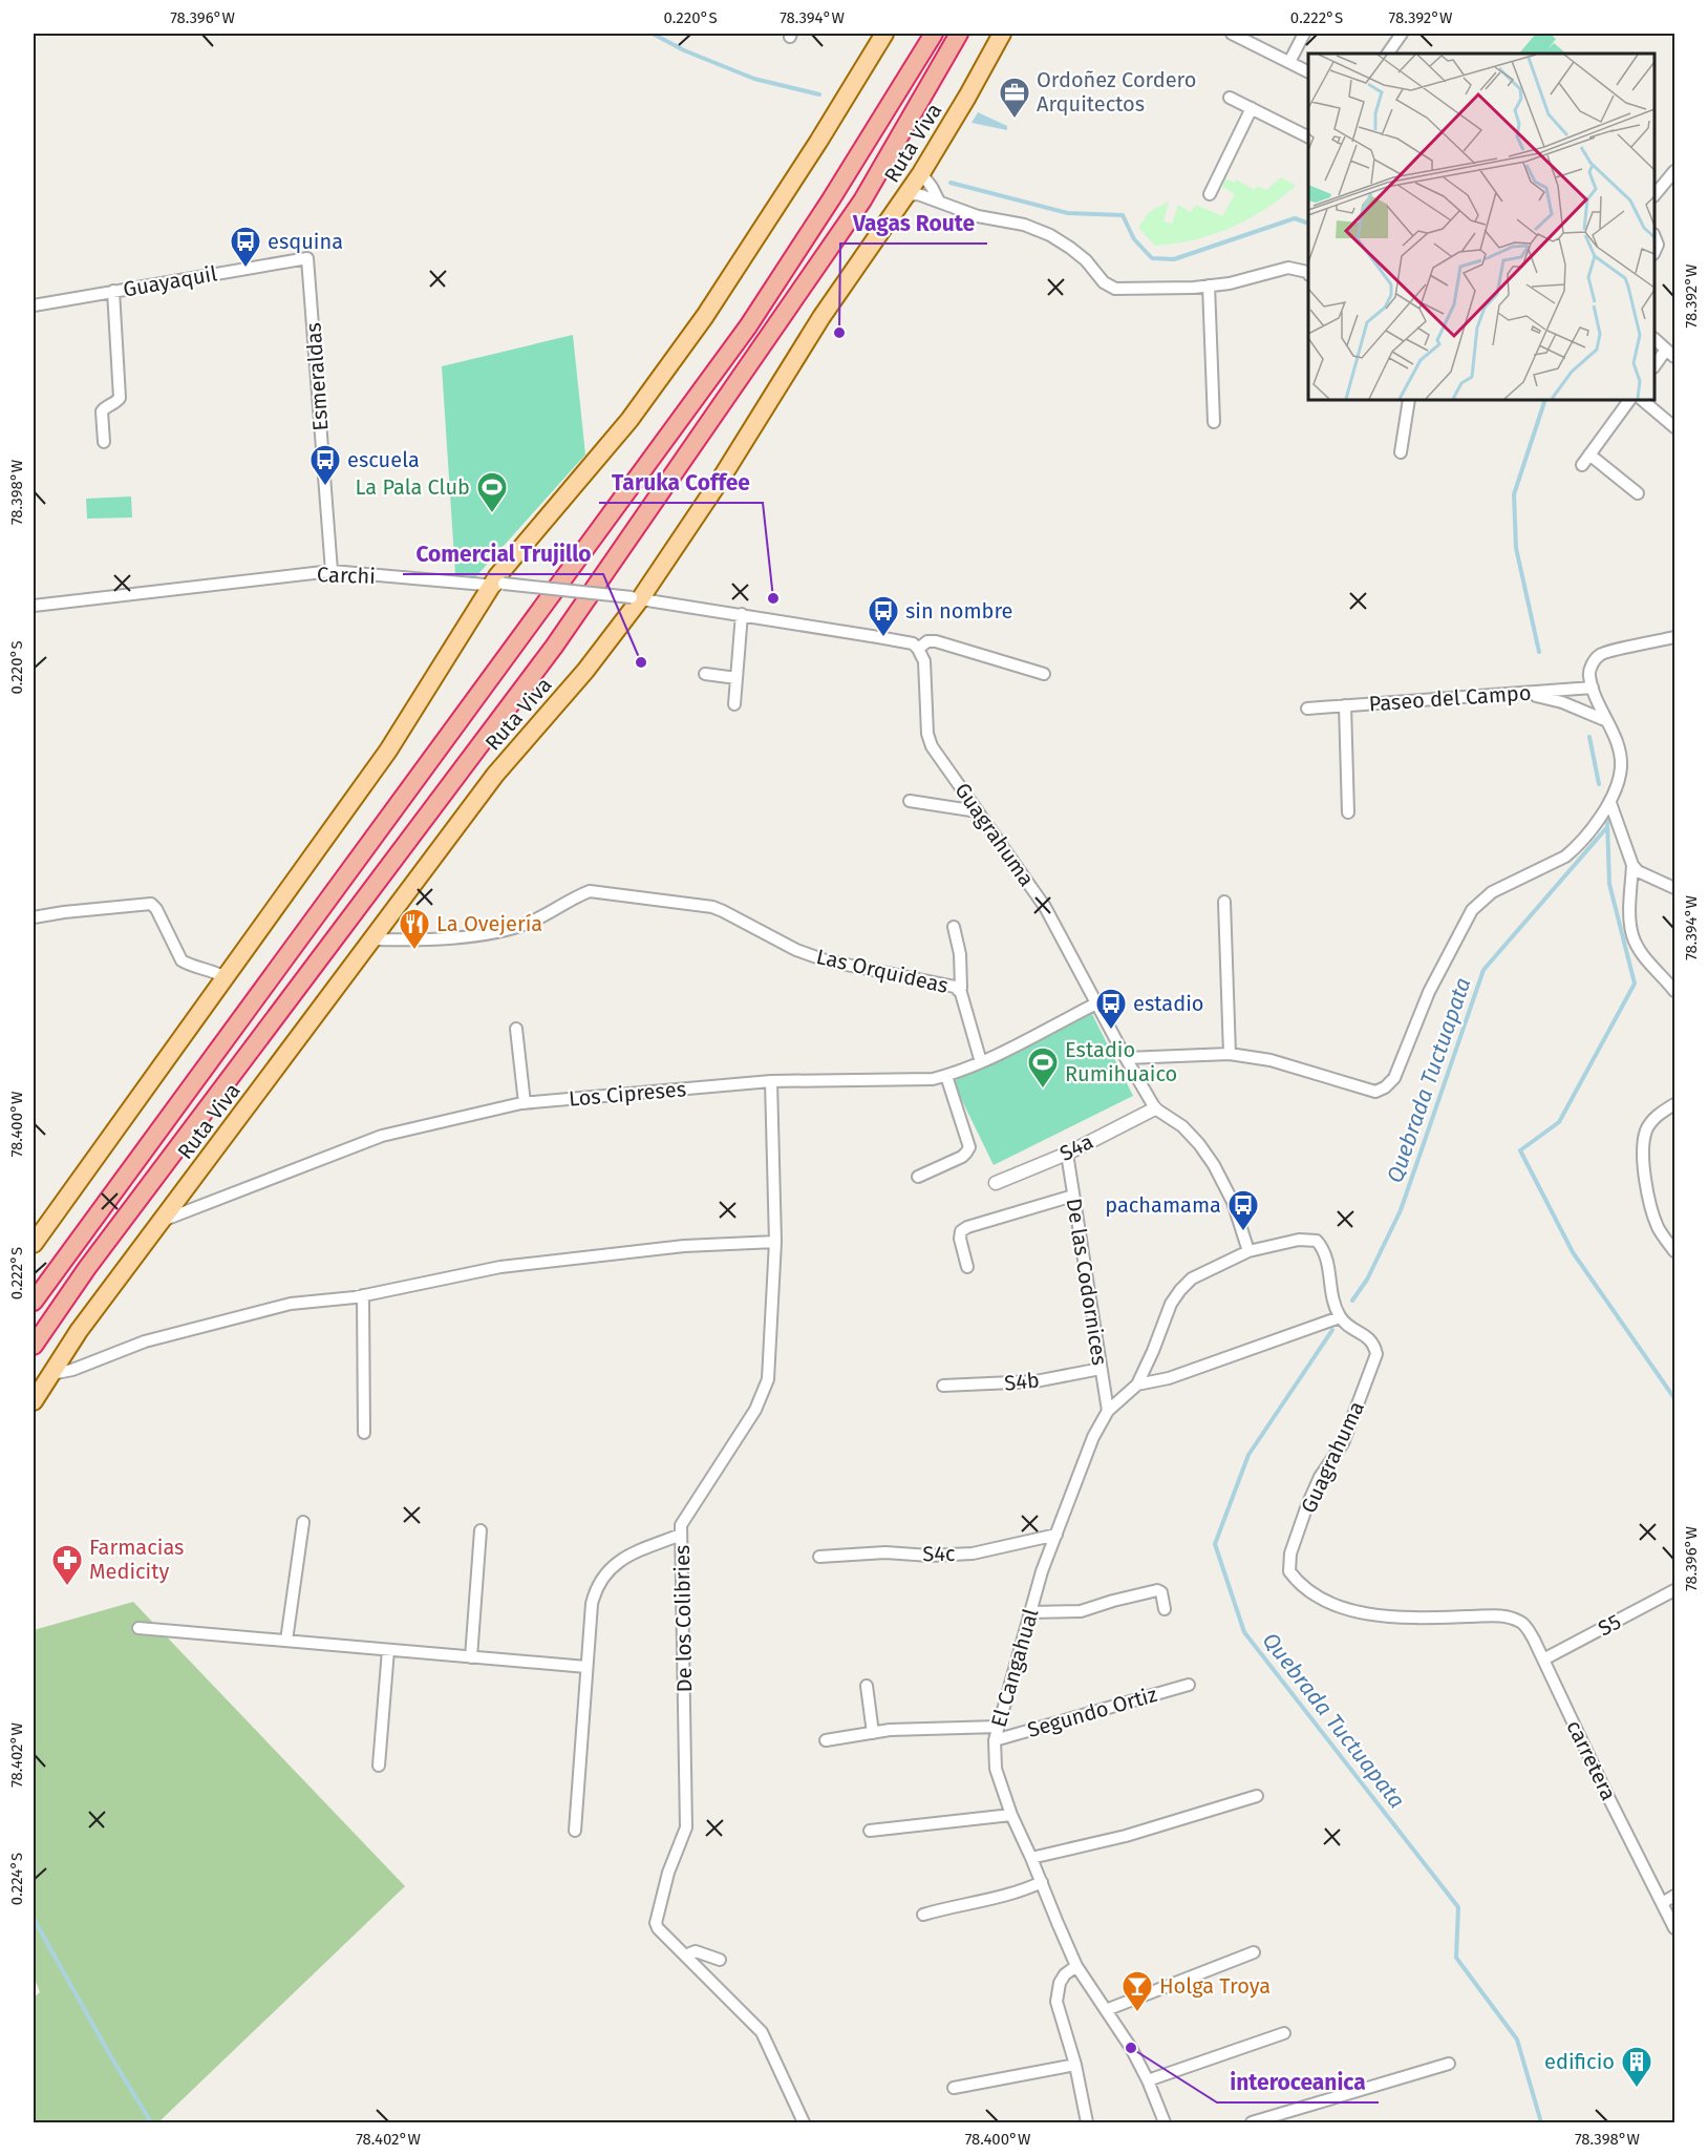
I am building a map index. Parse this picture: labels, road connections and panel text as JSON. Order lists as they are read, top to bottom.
{
  "streets": {
    "highway": ["Ruta Viva"],
    "street": [
      "Guayaquil",
      "Esmeraldas",
      "Carchi",
      "Paseo del Campo",
      "Guagrahuma",
      "Las Orquideas",
      "Los Cipreses",
      "S4a",
      "De las Codornices",
      "S4b",
      "S4c",
      "De los Colibries",
      "S5",
      "El Cangahual",
      "Segundo Ortiz",
      "carretera"
    ]
  },
  "crossings": [
    ["Ruta Viva", "Carchi"],
    ["Ruta Viva", "Las Orquideas"],
    ["Ruta Viva", "Los Cipreses"],
    ["Guayaquil", "Esmeraldas"],
    ["Esmeraldas", "Carchi"],
    ["Carchi", "Guagrahuma"],
    ["Guagrahuma", "Los Cipreses"],
    ["Guagrahuma", "S4a"],
    ["Guagrahuma", "El Cangahual"],
    ["Guagrahuma", "carretera"],
    ["Las Orquideas", "Los Cipreses"],
    ["Los Cipreses", "De los Colibries"],
    ["S4a", "De las Codornices"],
    ["De las Codornices", "S4b"],
    ["De las Codornices", "El Cangahual"],
    ["S4c", "El Cangahual"],
    ["S5", "carretera"],
    ["El Cangahual", "Segundo Ortiz"]
  ],
  "water": ["Quebrada Tuctuapata"],
  "places": {
    "office": ["Ordoñez Cordero Arquitectos"],
    "bus stop": [
      "esquina",
      "escuela",
      "sin nombre",
      "estadio",
      "pachamama"
    ],
    "other": [
      "Vagas Route",
      "Taruka Coffee",
      "Comercial Trujillo",
      "interoceanica"
    ],
    "sports": ["La Pala Club", "Estadio Rumihuaico"],
    "restaurant": ["La Ovejería"],
    "pharmacy": ["Farmacias Medicity"],
    "bar": ["Holga Troya"],
    "building": ["edificio"]
  },
  "coordinates": [
    "78.396°W",
    "0.220°S",
    "78.394°W",
    "0.222°S",
    "78.392°W",
    "78.398°W",
    "78.400°W",
    "78.402°W",
    "0.224°S"
  ]
}
